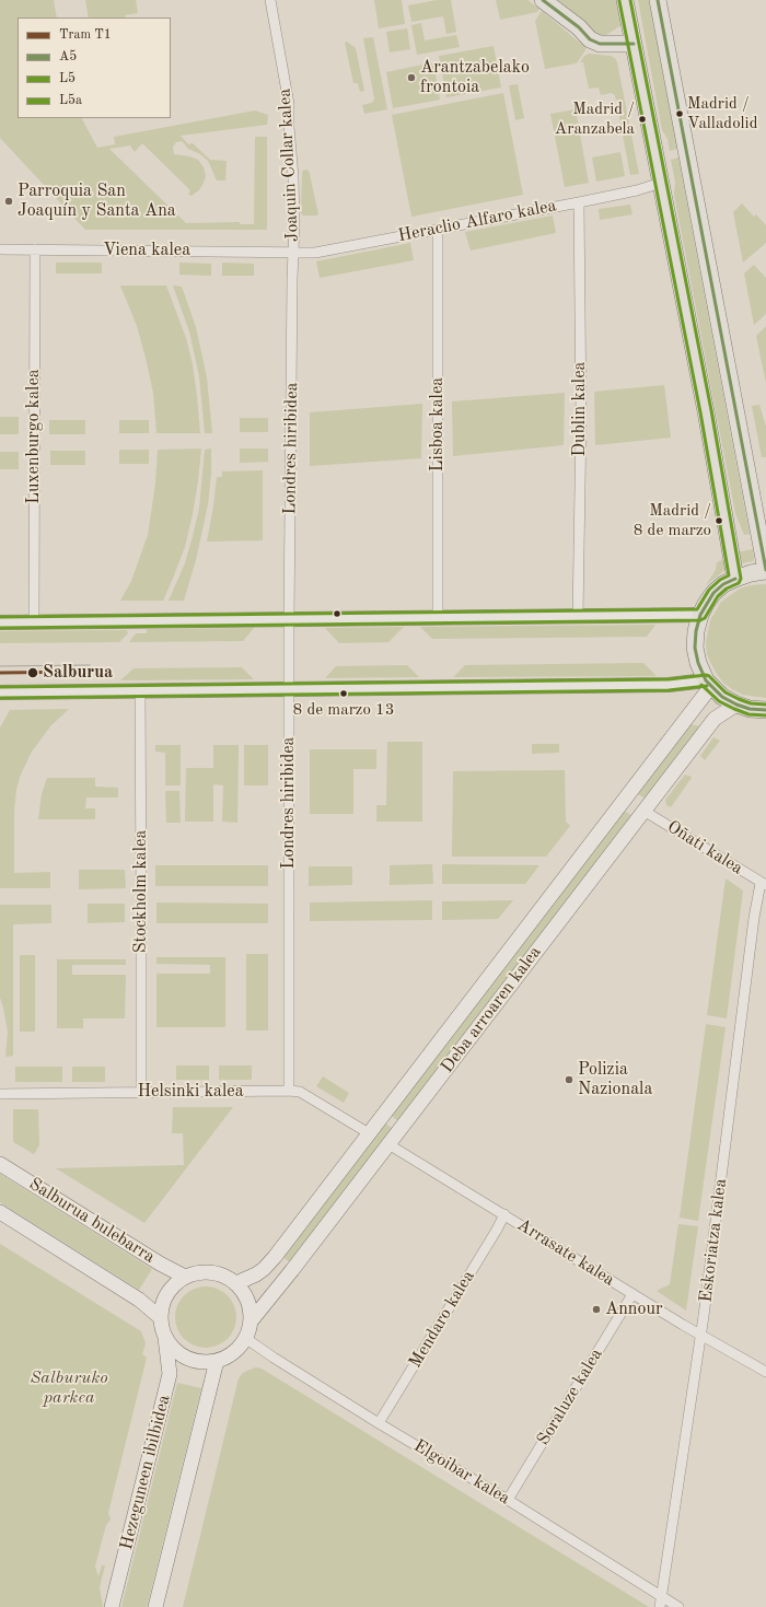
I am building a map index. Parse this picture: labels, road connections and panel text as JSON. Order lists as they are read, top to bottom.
{
  "streets": {
    "main road": ["Deba arroaren kalea", "Salburua bulebarra", "Hezeguneen ibilbidea"],
    "street": [
      "Joaquin Collar kalea",
      "Heraclio Alfaro kalea",
      "Viena kalea",
      "Dublin kalea",
      "Lisboa kalea",
      "Luxenburgo kalea",
      "Londres hiribidea",
      "Oñati kalea",
      "Stockholm kalea",
      "Helsinki kalea",
      "Eskoriatza kalea",
      "Arrasate kalea",
      "Mendaro kalea",
      "Soraluze kalea",
      "Elgoibar kalea"
    ]
  },
  "crossings": [
    ["Joaquin Collar kalea", "Heraclio Alfaro kalea"],
    ["Joaquin Collar kalea", "Viena kalea"],
    ["Joaquin Collar kalea", "Londres hiribidea"],
    ["Heraclio Alfaro kalea", "Viena kalea"],
    ["Heraclio Alfaro kalea", "Dublin kalea"],
    ["Heraclio Alfaro kalea", "Lisboa kalea"],
    ["Heraclio Alfaro kalea", "Londres hiribidea"],
    ["Viena kalea", "Luxenburgo kalea"],
    ["Viena kalea", "Londres hiribidea"],
    ["Londres hiribidea", "Helsinki kalea"],
    ["Oñati kalea", "Deba arroaren kalea"],
    ["Oñati kalea", "Eskoriatza kalea"],
    ["Stockholm kalea", "Helsinki kalea"],
    ["Deba arroaren kalea", "Helsinki kalea"],
    ["Deba arroaren kalea", "Salburua bulebarra"],
    ["Deba arroaren kalea", "Arrasate kalea"],
    ["Deba arroaren kalea", "Hezeguneen ibilbidea"],
    ["Deba arroaren kalea", "Elgoibar kalea"],
    ["Salburua bulebarra", "Hezeguneen ibilbidea"],
    ["Salburua bulebarra", "Elgoibar kalea"],
    ["Eskoriatza kalea", "Arrasate kalea"],
    ["Eskoriatza kalea", "Elgoibar kalea"],
    ["Arrasate kalea", "Mendaro kalea"],
    ["Arrasate kalea", "Soraluze kalea"],
    ["Mendaro kalea", "Elgoibar kalea"],
    ["Soraluze kalea", "Elgoibar kalea"],
    ["Hezeguneen ibilbidea", "Elgoibar kalea"]
  ],
  "parks": ["Salburuko parkea"],
  "places": [
    "Arantzabelako frontoia",
    "Madrid / Valladolid",
    "Madrid / Aranzabela",
    "Parroquia San Joaquín y Santa Ana",
    "Madrid / 8 de marzo",
    "Salburua",
    "8 de marzo 13",
    "Polizia Nazionala",
    "Annour"
  ],
  "lines": [
    "transit line A5",
    "transit line L5",
    "transit line L5a",
    "tram line T1"
  ],
  "legend": [
    "Tram T1",
    "A5",
    "L5",
    "L5a"
  ]
}
